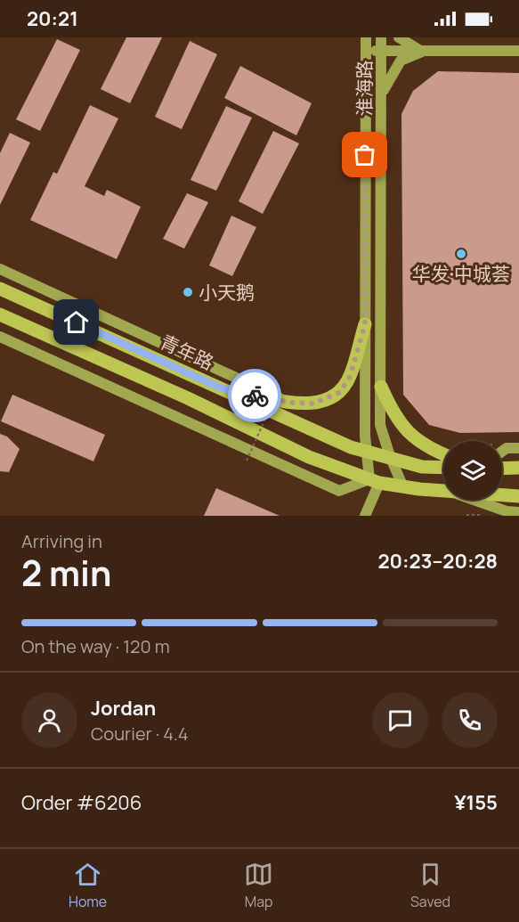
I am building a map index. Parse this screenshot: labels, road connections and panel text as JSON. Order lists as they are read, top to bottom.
{
  "streets": {
    "main road": ["淮海路", "青年路"]
  },
  "crossings": [
    ["淮海路", "青年路"]
  ],
  "places": ["华发·中城荟", "小天鹅"],
  "page": {
    "status": "20:21",
    "heading": ["2 min", "Arriving in", "20:23–20:28"],
    "panel": [
      "Jordan",
      "Courier · 4.4",
      "Order #6206",
      "¥155"
    ],
    "bar": "On the way · 120 m",
    "tabs": ["Home", "Map", "Saved"]
  }
}
